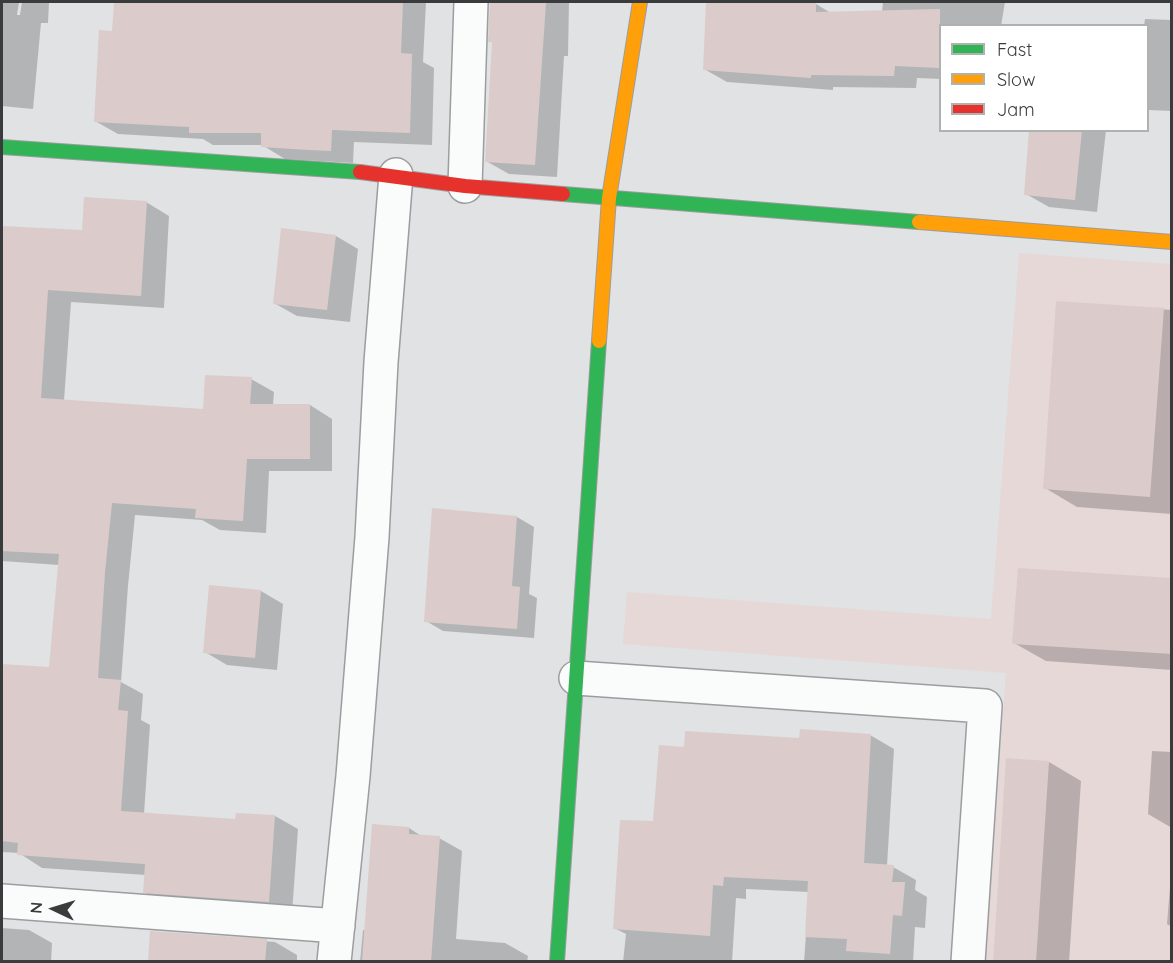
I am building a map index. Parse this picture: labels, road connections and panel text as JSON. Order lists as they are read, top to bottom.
{
  "legend": ["Fast", "Slow", "Jam"],
  "north": "left"
}
